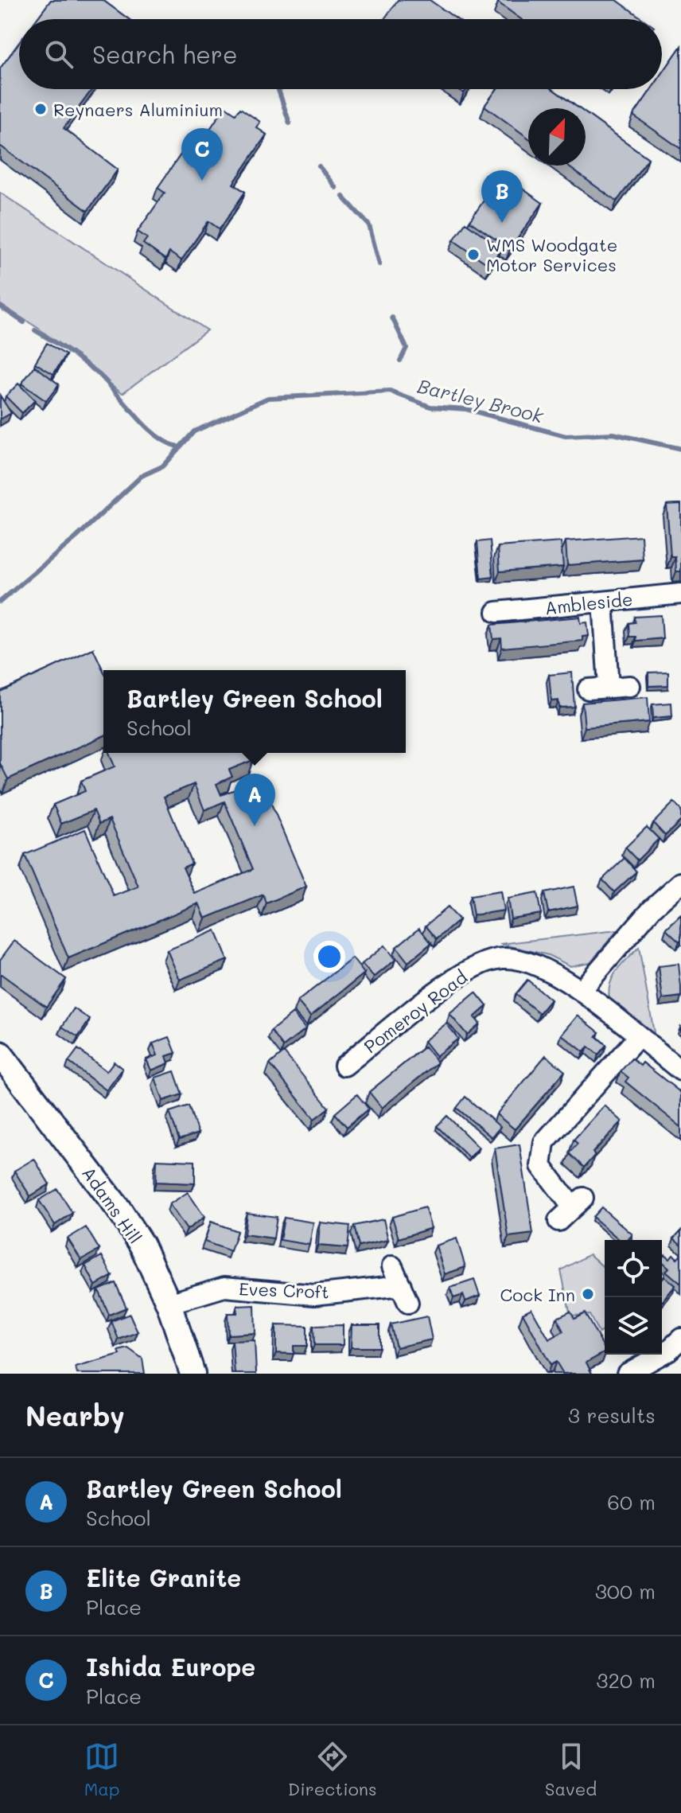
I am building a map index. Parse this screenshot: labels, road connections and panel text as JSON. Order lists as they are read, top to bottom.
{
  "streets": {
    "street": [
      "Ambleside",
      "Pomeroy Road",
      "Adams Hill",
      "Eves Croft"
    ]
  },
  "crossings": [
    ["Adams Hill", "Eves Croft"]
  ],
  "water": ["Bartley Brook"],
  "places": ["Reynaers Aluminium", "WMS Woodgate Motor Services", "Cock Inn"],
  "north": "top right",
  "page": {
    "search": "Search here",
    "pins": ["C", "B", "A"],
    "popup": ["Bartley Green School", "School"],
    "heading": ["Nearby", "3 results"],
    "list": [
      {
        "mark": "A",
        "name": "Bartley Green School",
        "note": "School",
        "value": "60 m"
      },
      {
        "mark": "B",
        "name": "Elite Granite",
        "note": "Place",
        "value": "300 m"
      },
      {
        "mark": "C",
        "name": "Ishida Europe",
        "note": "Place",
        "value": "320 m"
      }
    ],
    "nav": ["Map", "Directions", "Saved"]
  }
}
